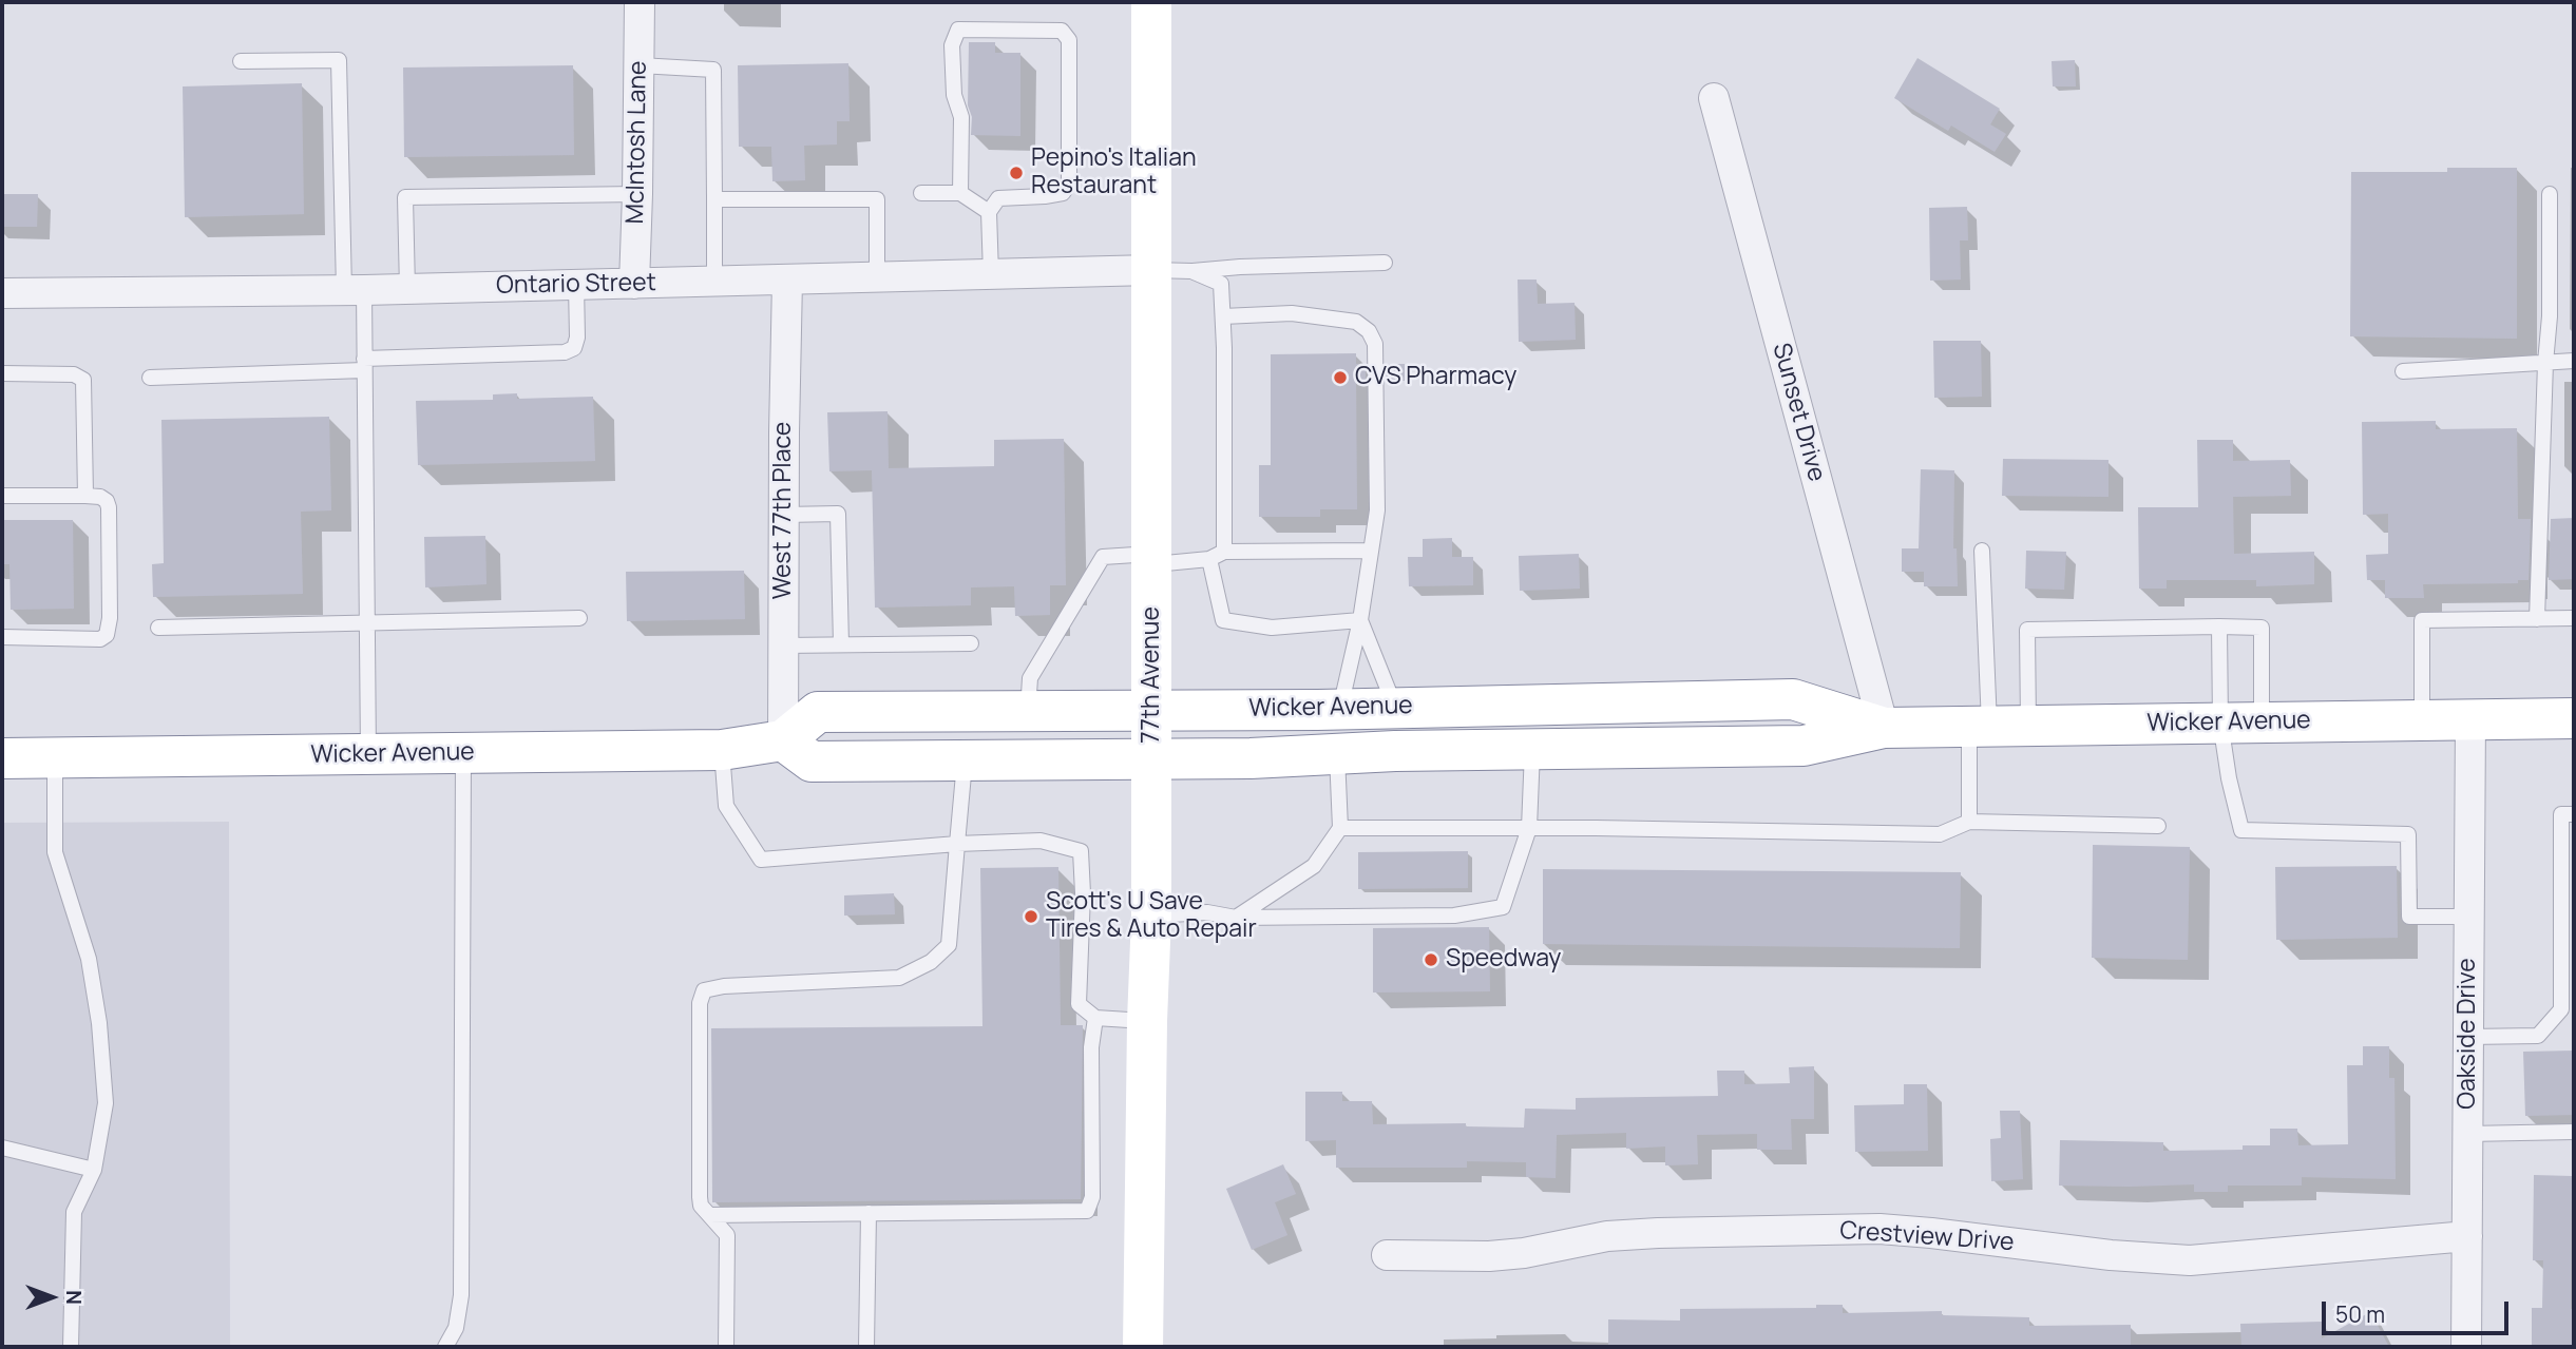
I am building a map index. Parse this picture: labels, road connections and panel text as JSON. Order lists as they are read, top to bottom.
{
  "streets": {
    "main road": ["77th Avenue", "Wicker Avenue"],
    "street": [
      "Mclntosh Lane",
      "Ontario Street",
      "Sunset Drive",
      "West 77th Place",
      "Oakside Drive",
      "Crestview Drive"
    ]
  },
  "crossings": [
    ["Mclntosh Lane", "Ontario Street"],
    ["Ontario Street", "West 77th Place"],
    ["Ontario Street", "77th Avenue"],
    ["Sunset Drive", "Wicker Avenue"],
    ["West 77th Place", "Wicker Avenue"],
    ["77th Avenue", "Wicker Avenue"],
    ["Wicker Avenue", "Oakside Drive"],
    ["Oakside Drive", "Crestview Drive"]
  ],
  "places": [
    "Pepino's Italian Restaurant",
    "CVS Pharmacy",
    "Scott's U Save Tires & Auto Repair",
    "Speedway"
  ],
  "scale_bar": "50 m",
  "north": "right"
}
